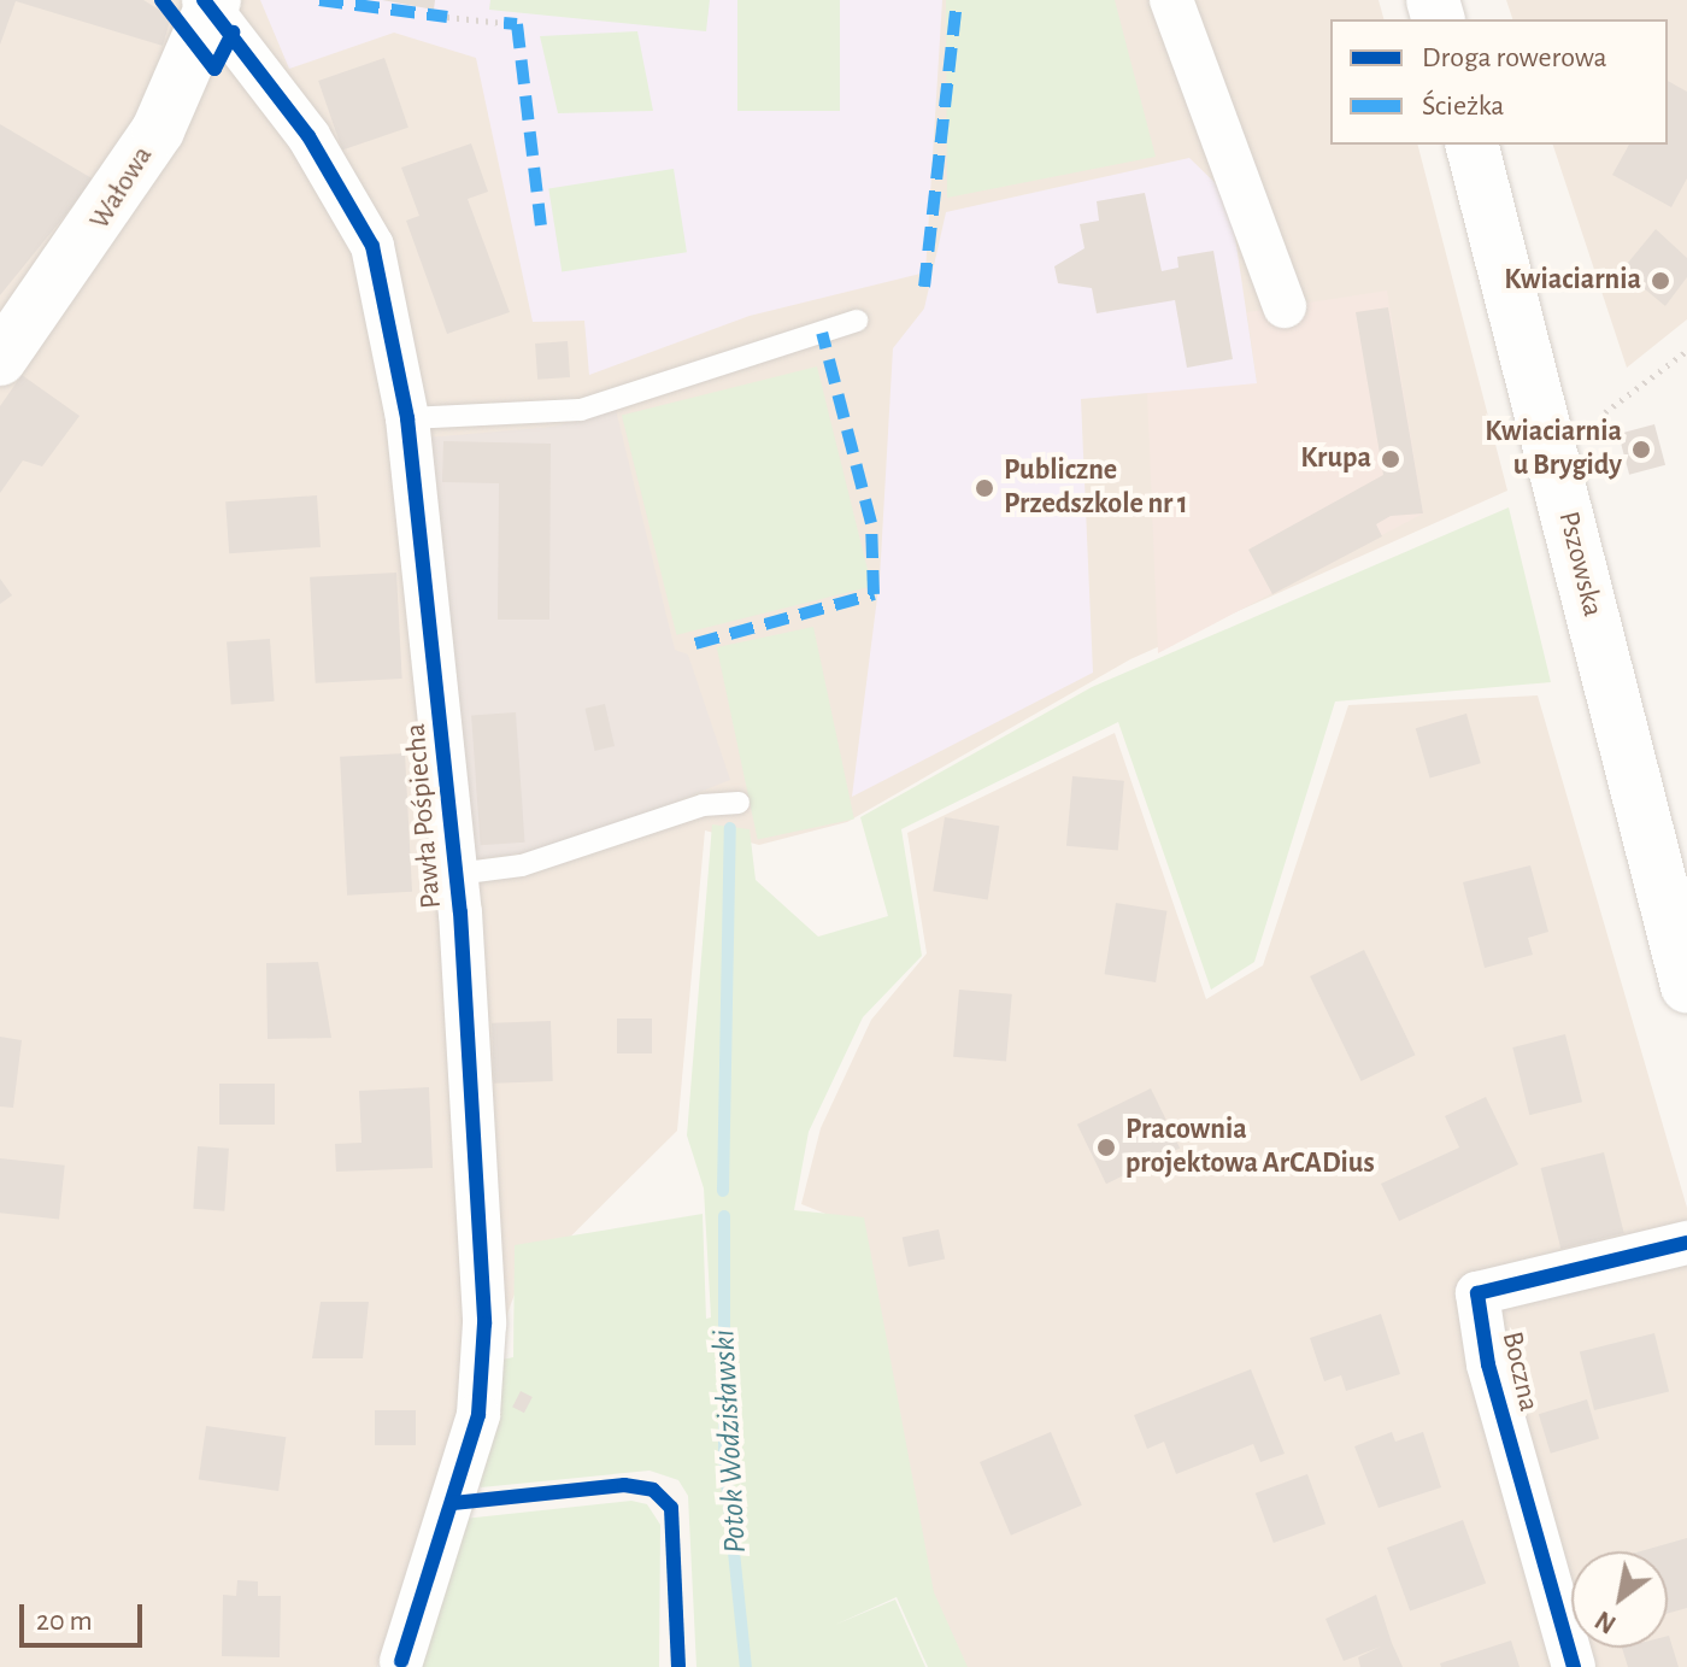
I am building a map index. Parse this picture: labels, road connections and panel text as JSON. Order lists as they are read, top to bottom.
{
  "streets": {
    "main road": ["Wałowa", "Pszowska"],
    "street": ["Pawła Pośpiecha", "Boczna"]
  },
  "crossings": [
    ["Wałowa", "Pawła Pośpiecha"]
  ],
  "water": ["Potok Wodzisławski"],
  "places": [
    "Kwiaciarnia",
    "Kwiaciarnia u Brygidy",
    "Krupa",
    "Publiczne Przedszkole nr 1",
    "Pracownia projektowa ArCADius"
  ],
  "legend": ["Droga rowerowa", "Ścieżka"],
  "scale_bar": "20 m",
  "north": "bottom left"
}
